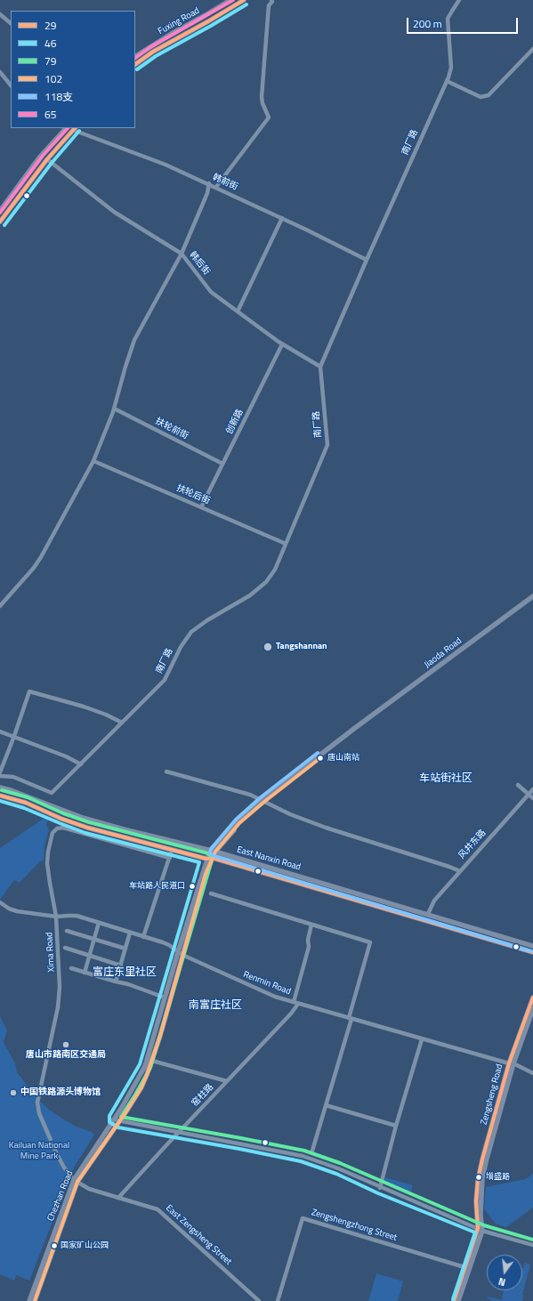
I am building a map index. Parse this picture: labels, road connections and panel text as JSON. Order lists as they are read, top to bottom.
{
  "streets": {
    "main road": [
      "Fuxing Road",
      "Jiaoda Road",
      "East Nanxin Road",
      "Zengsheng Road",
      "Chezhan Road"
    ],
    "street": [
      "南厂路",
      "韩前街",
      "韩后街",
      "创新路",
      "扶轮前街",
      "扶轮后街",
      "风井东路",
      "Xima Road",
      "Renmin Road",
      "窑柱路",
      "Zengshengzhong Street",
      "East Zengsheng Street"
    ]
  },
  "crossings": [
    ["南厂路", "韩前街"],
    ["南厂路", "韩后街"],
    ["南厂路", "扶轮后街"],
    ["韩后街", "创新路"],
    ["创新路", "扶轮前街"],
    ["创新路", "扶轮后街"],
    ["Jiaoda Road", "Chezhan Road"],
    ["风井东路", "East Nanxin Road"],
    ["East Nanxin Road", "Chezhan Road"],
    ["Xima Road", "Renmin Road"],
    ["Xima Road", "Chezhan Road"],
    ["Xima Road", "East Zengsheng Street"],
    ["Renmin Road", "Zengsheng Road"],
    ["Renmin Road", "窑柱路"],
    ["Renmin Road", "Chezhan Road"],
    ["Zengsheng Road", "Zengshengzhong Street"],
    ["窑柱路", "East Zengsheng Street"],
    ["Chezhan Road", "East Zengsheng Street"]
  ],
  "districts": ["车站街社区", "富庄东里社区", "南富庄社区"],
  "parks": ["Kailuan National Mine Park"],
  "places": [
    "Tangshannan",
    "唐山南站",
    "车站路人民道口",
    "唐山市路南区交通局",
    "中国铁路源头博物馆",
    "增盛路",
    "国家矿山公园"
  ],
  "lines": [
    "transit line 29",
    "transit line 65",
    "transit line 46",
    "transit line 118支",
    "transit line 102",
    "transit line 79"
  ],
  "legend": [
    "29",
    "46",
    "79",
    "102",
    "118支",
    "65"
  ],
  "scale_bar": "200 m",
  "north": "bottom"
}
